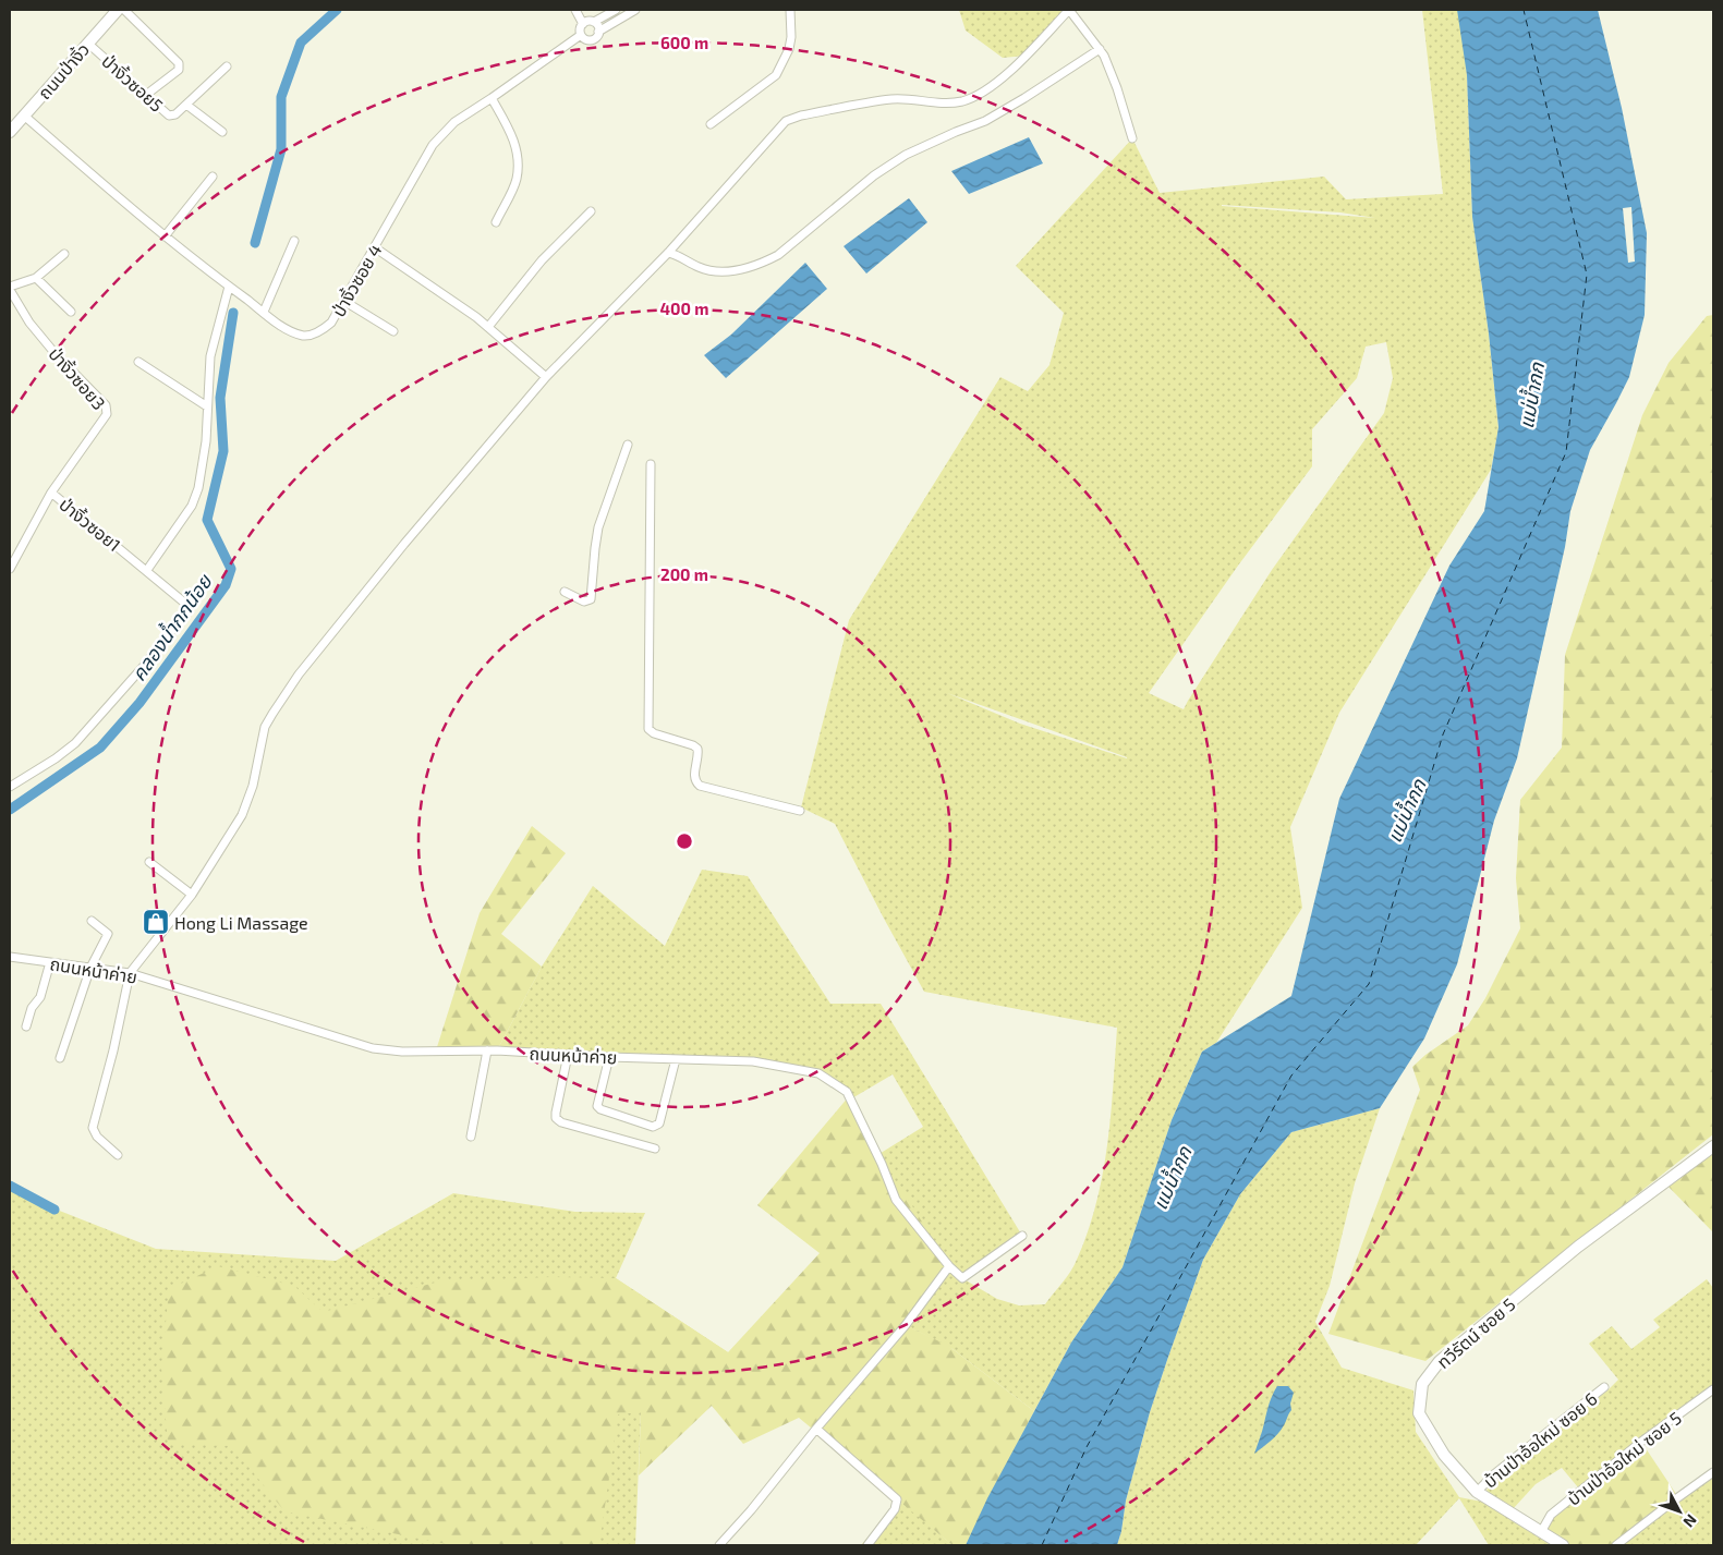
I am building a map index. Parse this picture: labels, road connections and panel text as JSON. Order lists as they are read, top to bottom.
{
  "streets": {
    "street": [
      "ถนนป่างิ้ว",
      "ป่างิ้วซอย5",
      "ป่างิ้วซอย 4",
      "ป่างิ้วซอย3",
      "ป่างิ้วซอย1",
      "ถนนหน้าค่าย",
      "ทวีรัตน์ ซอย 5",
      "บ้านป่าอ้อใหม่ ซอย 6",
      "บ้านป่าอ้อใหม่ ซอย 5"
    ]
  },
  "crossings": [
    ["ถนนป่างิ้ว", "ป่างิ้วซอย5"],
    ["ถนนป่างิ้ว", "ป่างิ้วซอย 4"],
    ["ป่างิ้วซอย3", "ป่างิ้วซอย1"],
    ["ทวีรัตน์ ซอย 5", "บ้านป่าอ้อใหม่ ซอย 6"],
    ["ทวีรัตน์ ซอย 5", "บ้านป่าอ้อใหม่ ซอย 5"]
  ],
  "water": ["แม่น้ำกก", "คลองน้ำกกน้อย"],
  "places": {
    "shop": ["Hong Li Massage"]
  },
  "north": "bottom right",
  "rings": ["600 m", "400 m", "200 m"]
}
